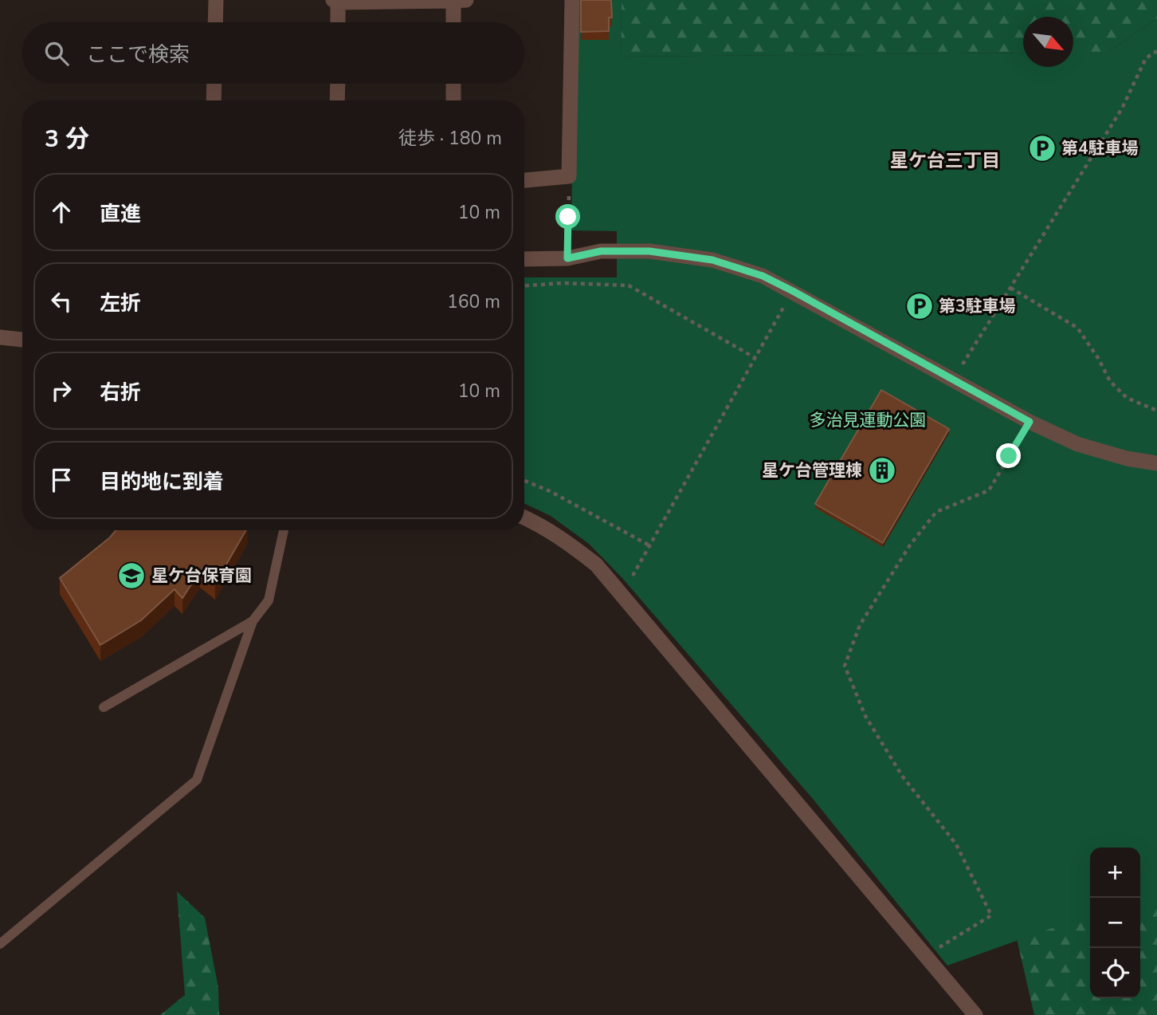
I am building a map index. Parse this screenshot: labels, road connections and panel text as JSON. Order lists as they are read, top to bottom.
{
  "districts": ["星ケ台三丁目"],
  "parks": ["多治見運動公園"],
  "places": {
    "parking": ["第4駐車場", "第3駐車場"],
    "building": ["星ケ台管理棟"],
    "school or university": ["星ケ台保育園"]
  },
  "north": "bottom right",
  "page": {
    "search": "ここで検索",
    "heading": ["3 分", "徒歩 · 180 m"],
    "list": [
      ["直進", "10 m"],
      ["左折", "160 m"],
      ["右折", "10 m"],
      "目的地に到着"
    ],
    "map_buttons": ["+", "−"]
  }
}
